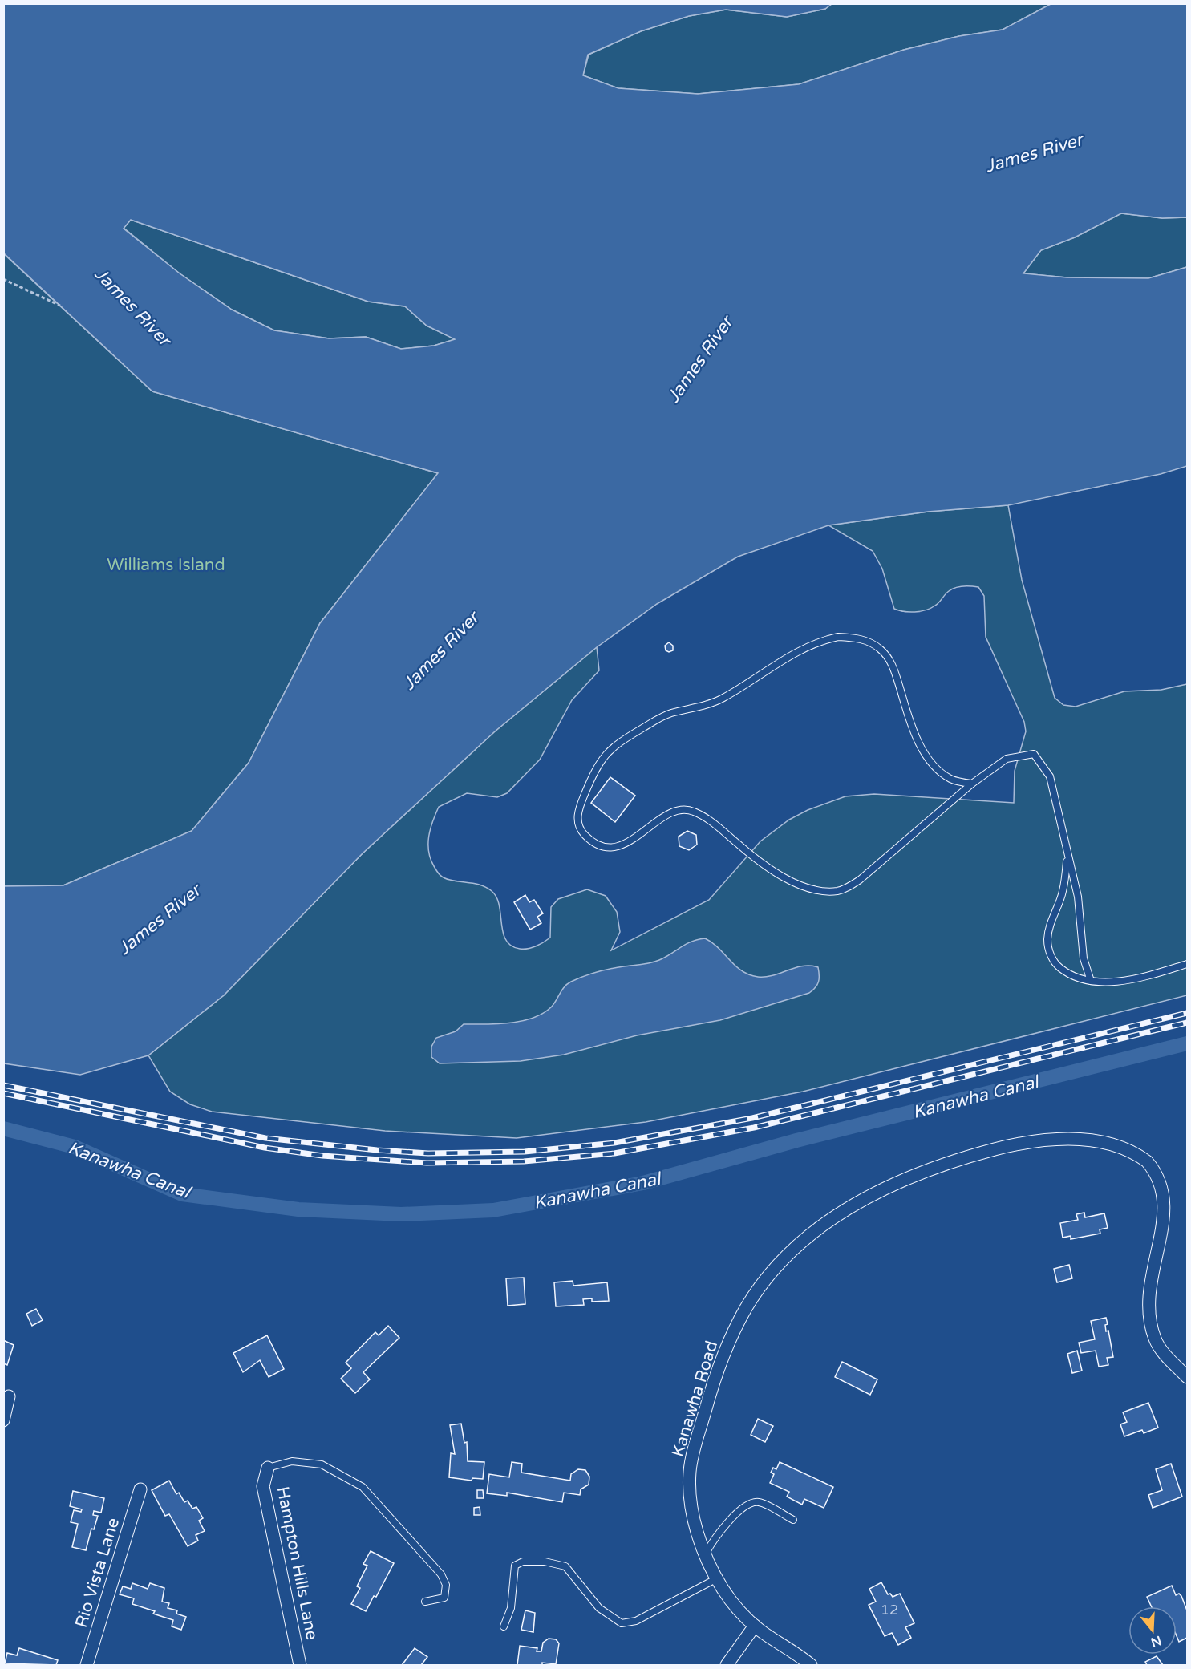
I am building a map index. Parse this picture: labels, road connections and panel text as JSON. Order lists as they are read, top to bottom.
{
  "streets": {
    "street": ["Kanawha Road", "Hampton Hills Lane", "Rio Vista Lane"]
  },
  "water": ["James River", "Kanawha Canal"],
  "parks": ["Williams Island"],
  "house_numbers": ["12"],
  "north": "bottom"
}
